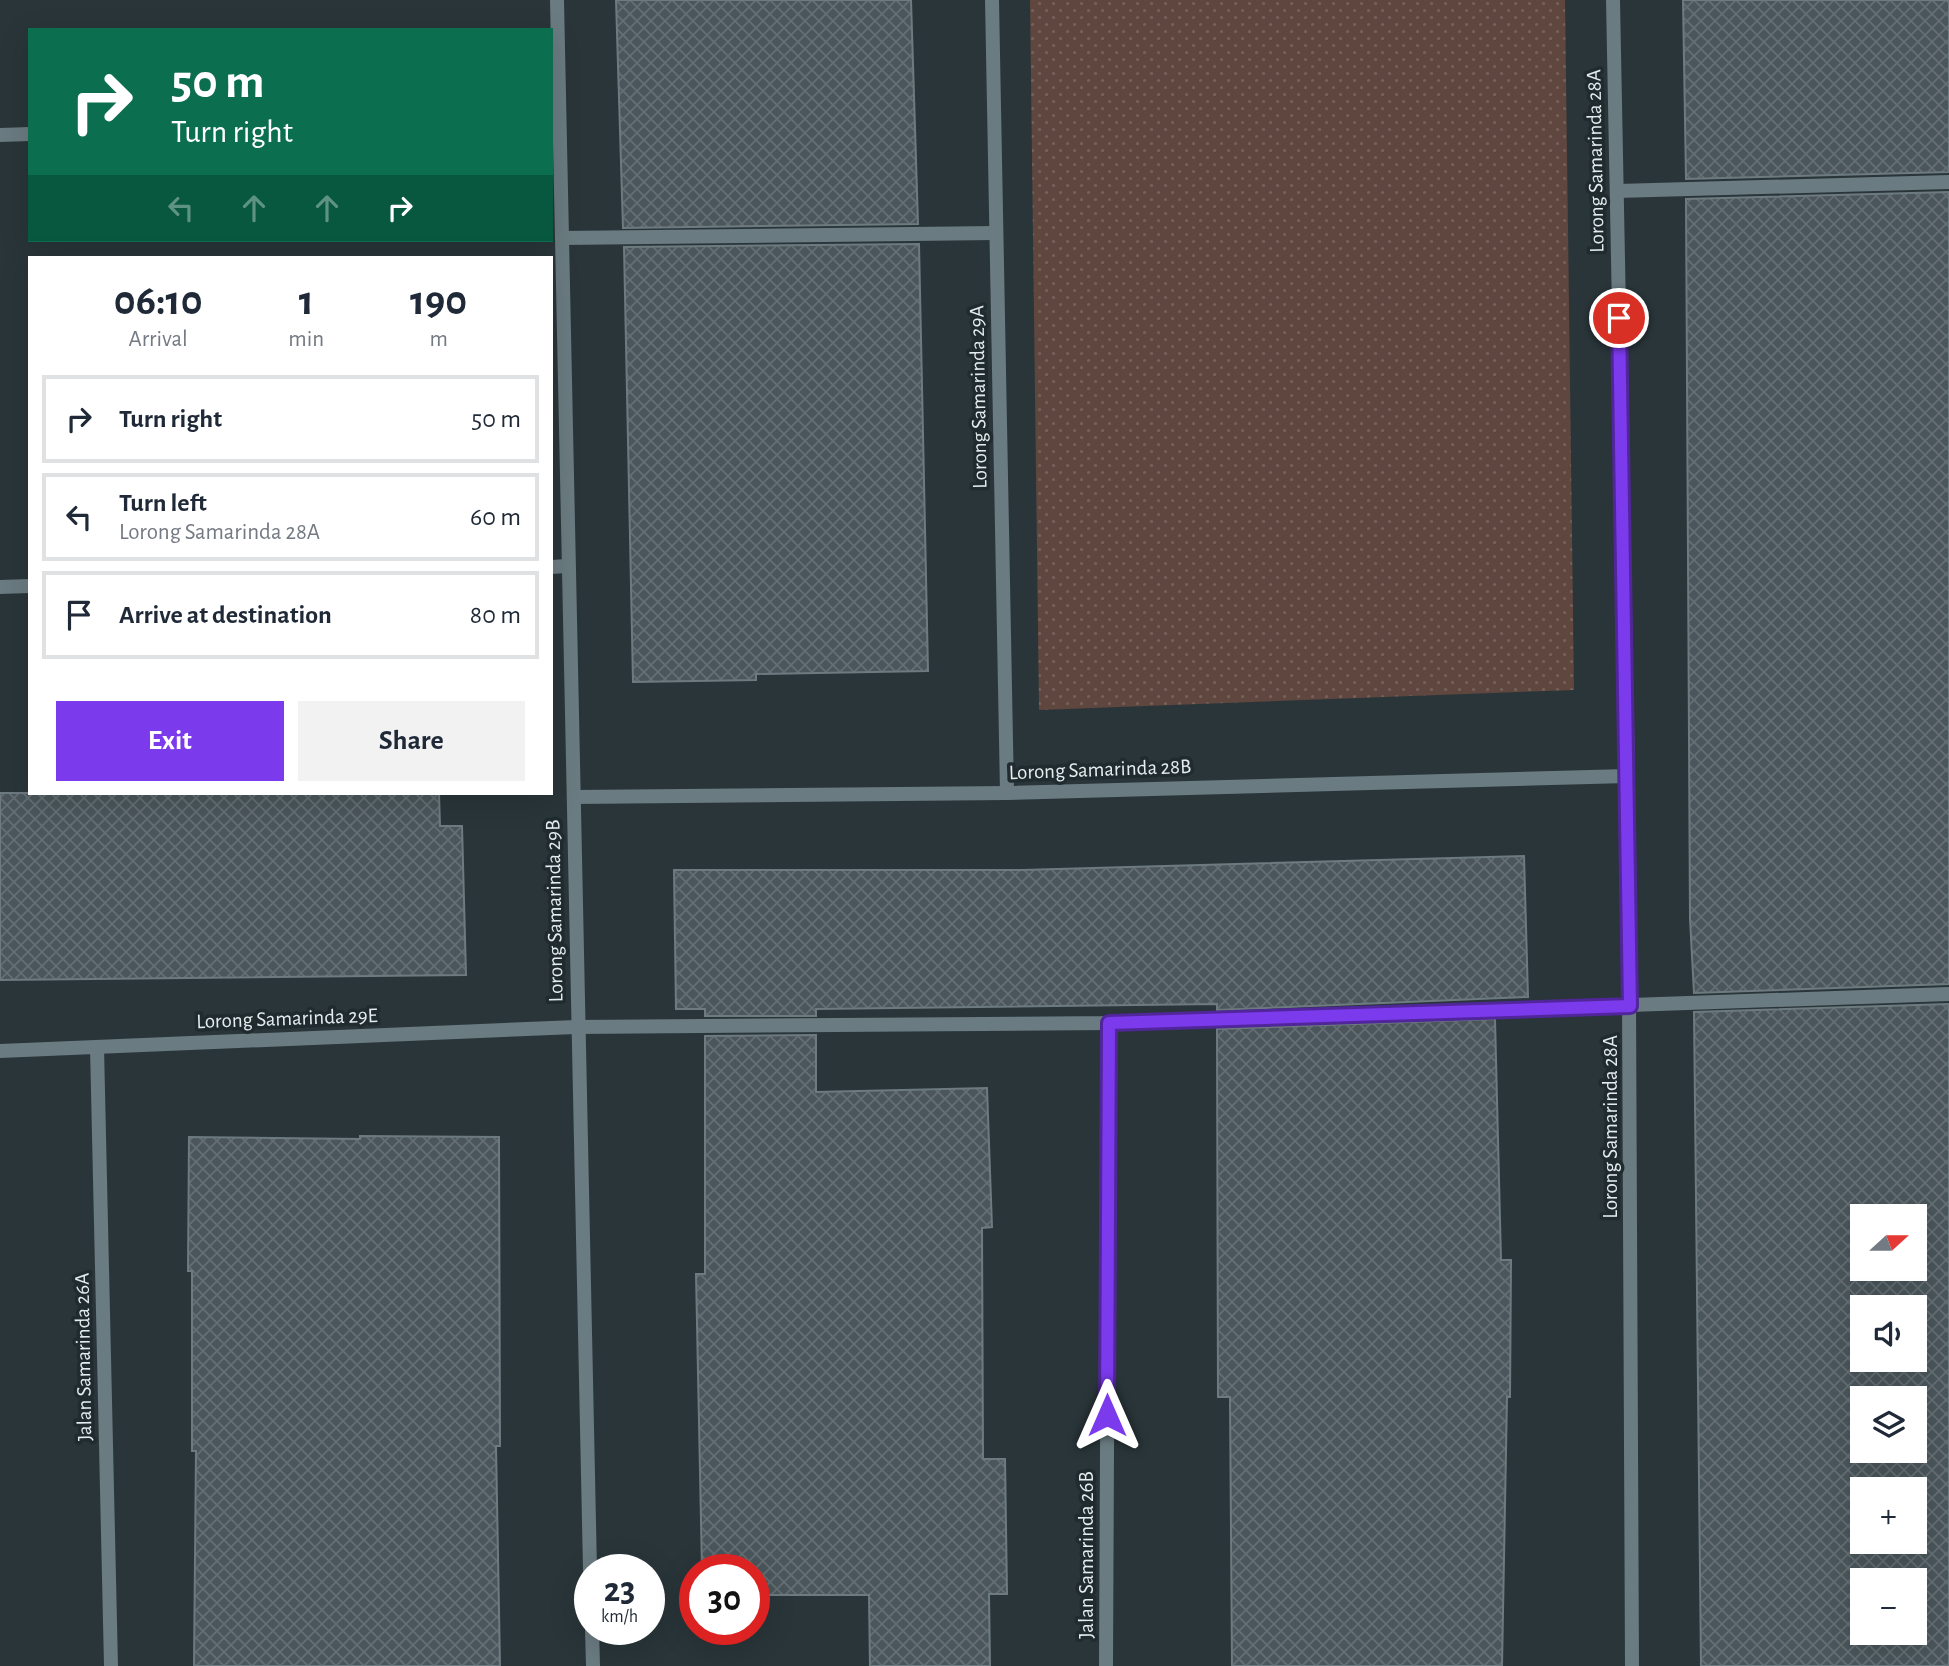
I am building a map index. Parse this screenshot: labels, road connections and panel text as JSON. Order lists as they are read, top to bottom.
{
  "streets": {
    "street": [
      "Lorong Samarinda 28A",
      "Lorong Samarinda 29A",
      "Lorong Samarinda 28B",
      "Lorong Samarinda 29B",
      "Lorong Samarinda 29E",
      "Jalan Samarinda 26A",
      "Jalan Samarinda 26B"
    ]
  },
  "crossings": [
    ["Lorong Samarinda 28A", "Lorong Samarinda 28B"],
    ["Lorong Samarinda 28A", "Lorong Samarinda 29E"],
    ["Lorong Samarinda 29A", "Lorong Samarinda 28B"],
    ["Lorong Samarinda 28B", "Lorong Samarinda 29B"],
    ["Lorong Samarinda 29B", "Lorong Samarinda 29E"],
    ["Lorong Samarinda 29E", "Jalan Samarinda 26A"],
    ["Lorong Samarinda 29E", "Jalan Samarinda 26B"]
  ],
  "north": "right",
  "page": {
    "turn": ["50 m", "Turn right"],
    "eta": [
      "06:10",
      "Arrival",
      "1",
      "min",
      "190",
      "m"
    ],
    "list": [
      {
        "name": "Turn right",
        "value": "50 m"
      },
      {
        "name": "Turn left",
        "note": "Lorong Samarinda 28A",
        "value": "60 m"
      },
      {
        "name": "Arrive at destination",
        "value": "80 m"
      }
    ],
    "buttons": ["Exit", "Share"],
    "map_buttons": ["+", "−"],
    "speed": "23 km/h",
    "limit": "30"
  }
}
